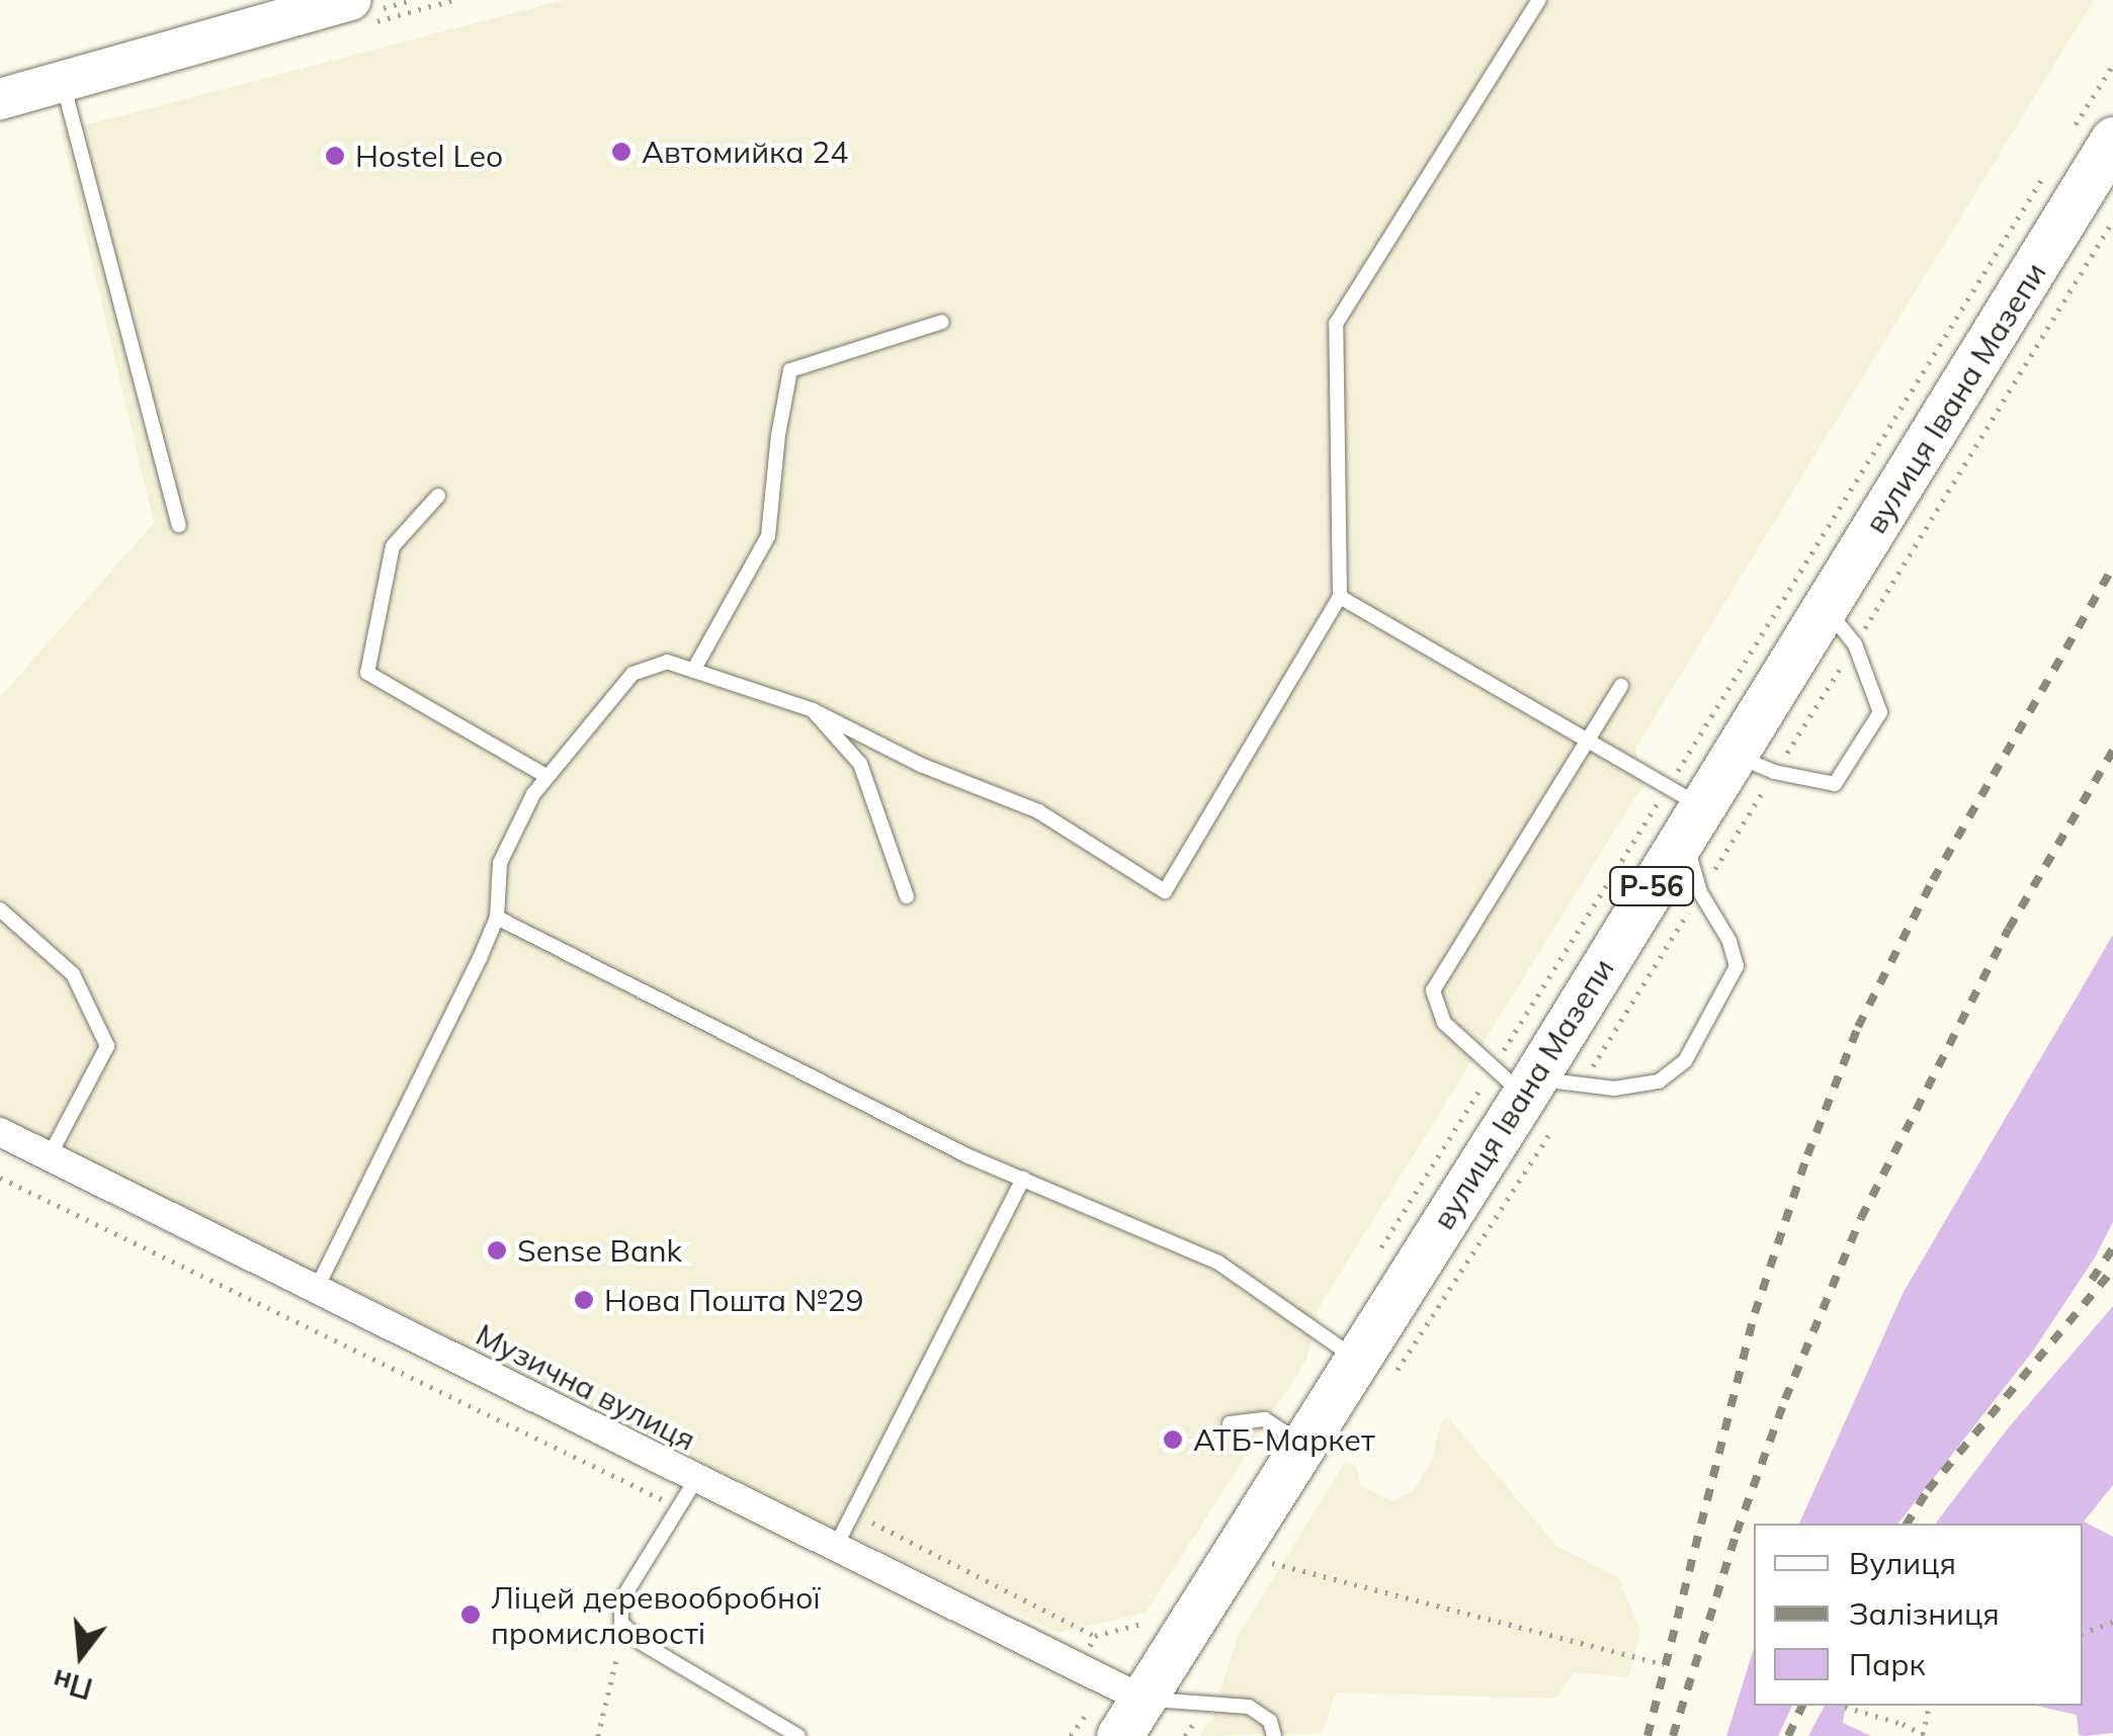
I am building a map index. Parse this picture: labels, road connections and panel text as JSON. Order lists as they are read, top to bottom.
{
  "streets": {
    "main road": ["вулиця Івана Мазепи", "Р-56"],
    "street": ["Музична вулиця"]
  },
  "crossings": [
    ["вулиця Івана Мазепи", "Музична вулиця"]
  ],
  "places": [
    "Автомийка 24",
    "Hostel Leo",
    "Sense Bank",
    "Нова Пошта №29",
    "АТБ-Маркет",
    "Ліцей деревообробної промисловості"
  ],
  "legend": ["Вулиця", "Залізниця", "Парк"],
  "north": "bottom"
}
